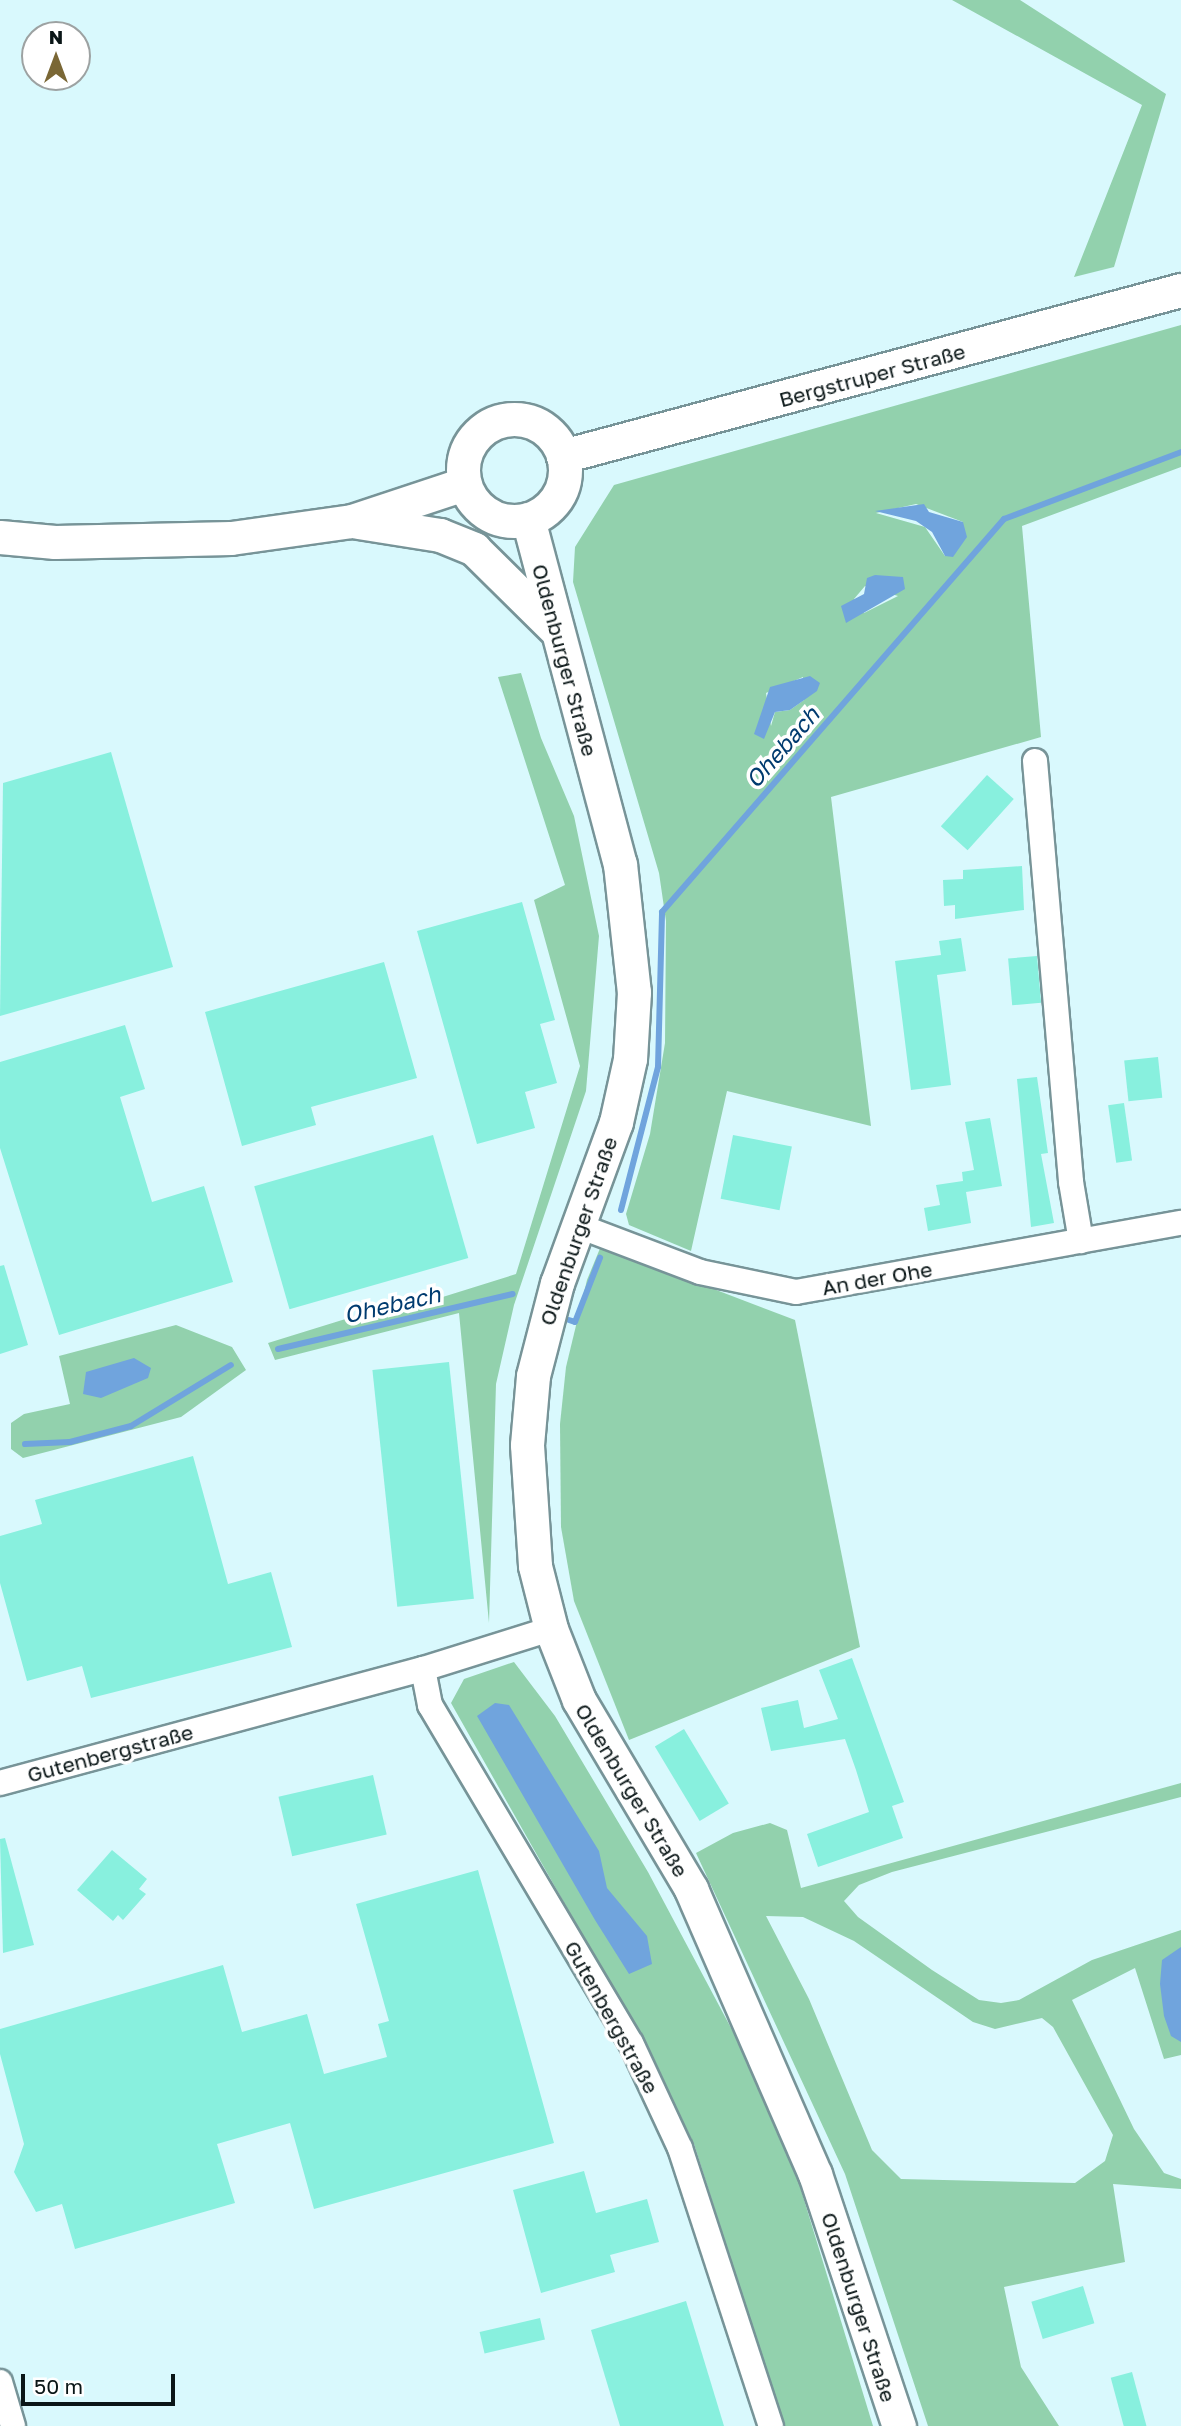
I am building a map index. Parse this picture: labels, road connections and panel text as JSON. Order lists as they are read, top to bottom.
{
  "streets": {
    "main road": ["Bergstruper Straße", "Oldenburger Straße"],
    "street": ["An der Ohe", "Gutenbergstraße"]
  },
  "crossings": [
    ["Bergstruper Straße", "Oldenburger Straße"],
    ["Oldenburger Straße", "An der Ohe"],
    ["Oldenburger Straße", "Gutenbergstraße"]
  ],
  "water": ["Ohebach"],
  "scale_bar": "50 m",
  "north": "top"
}
